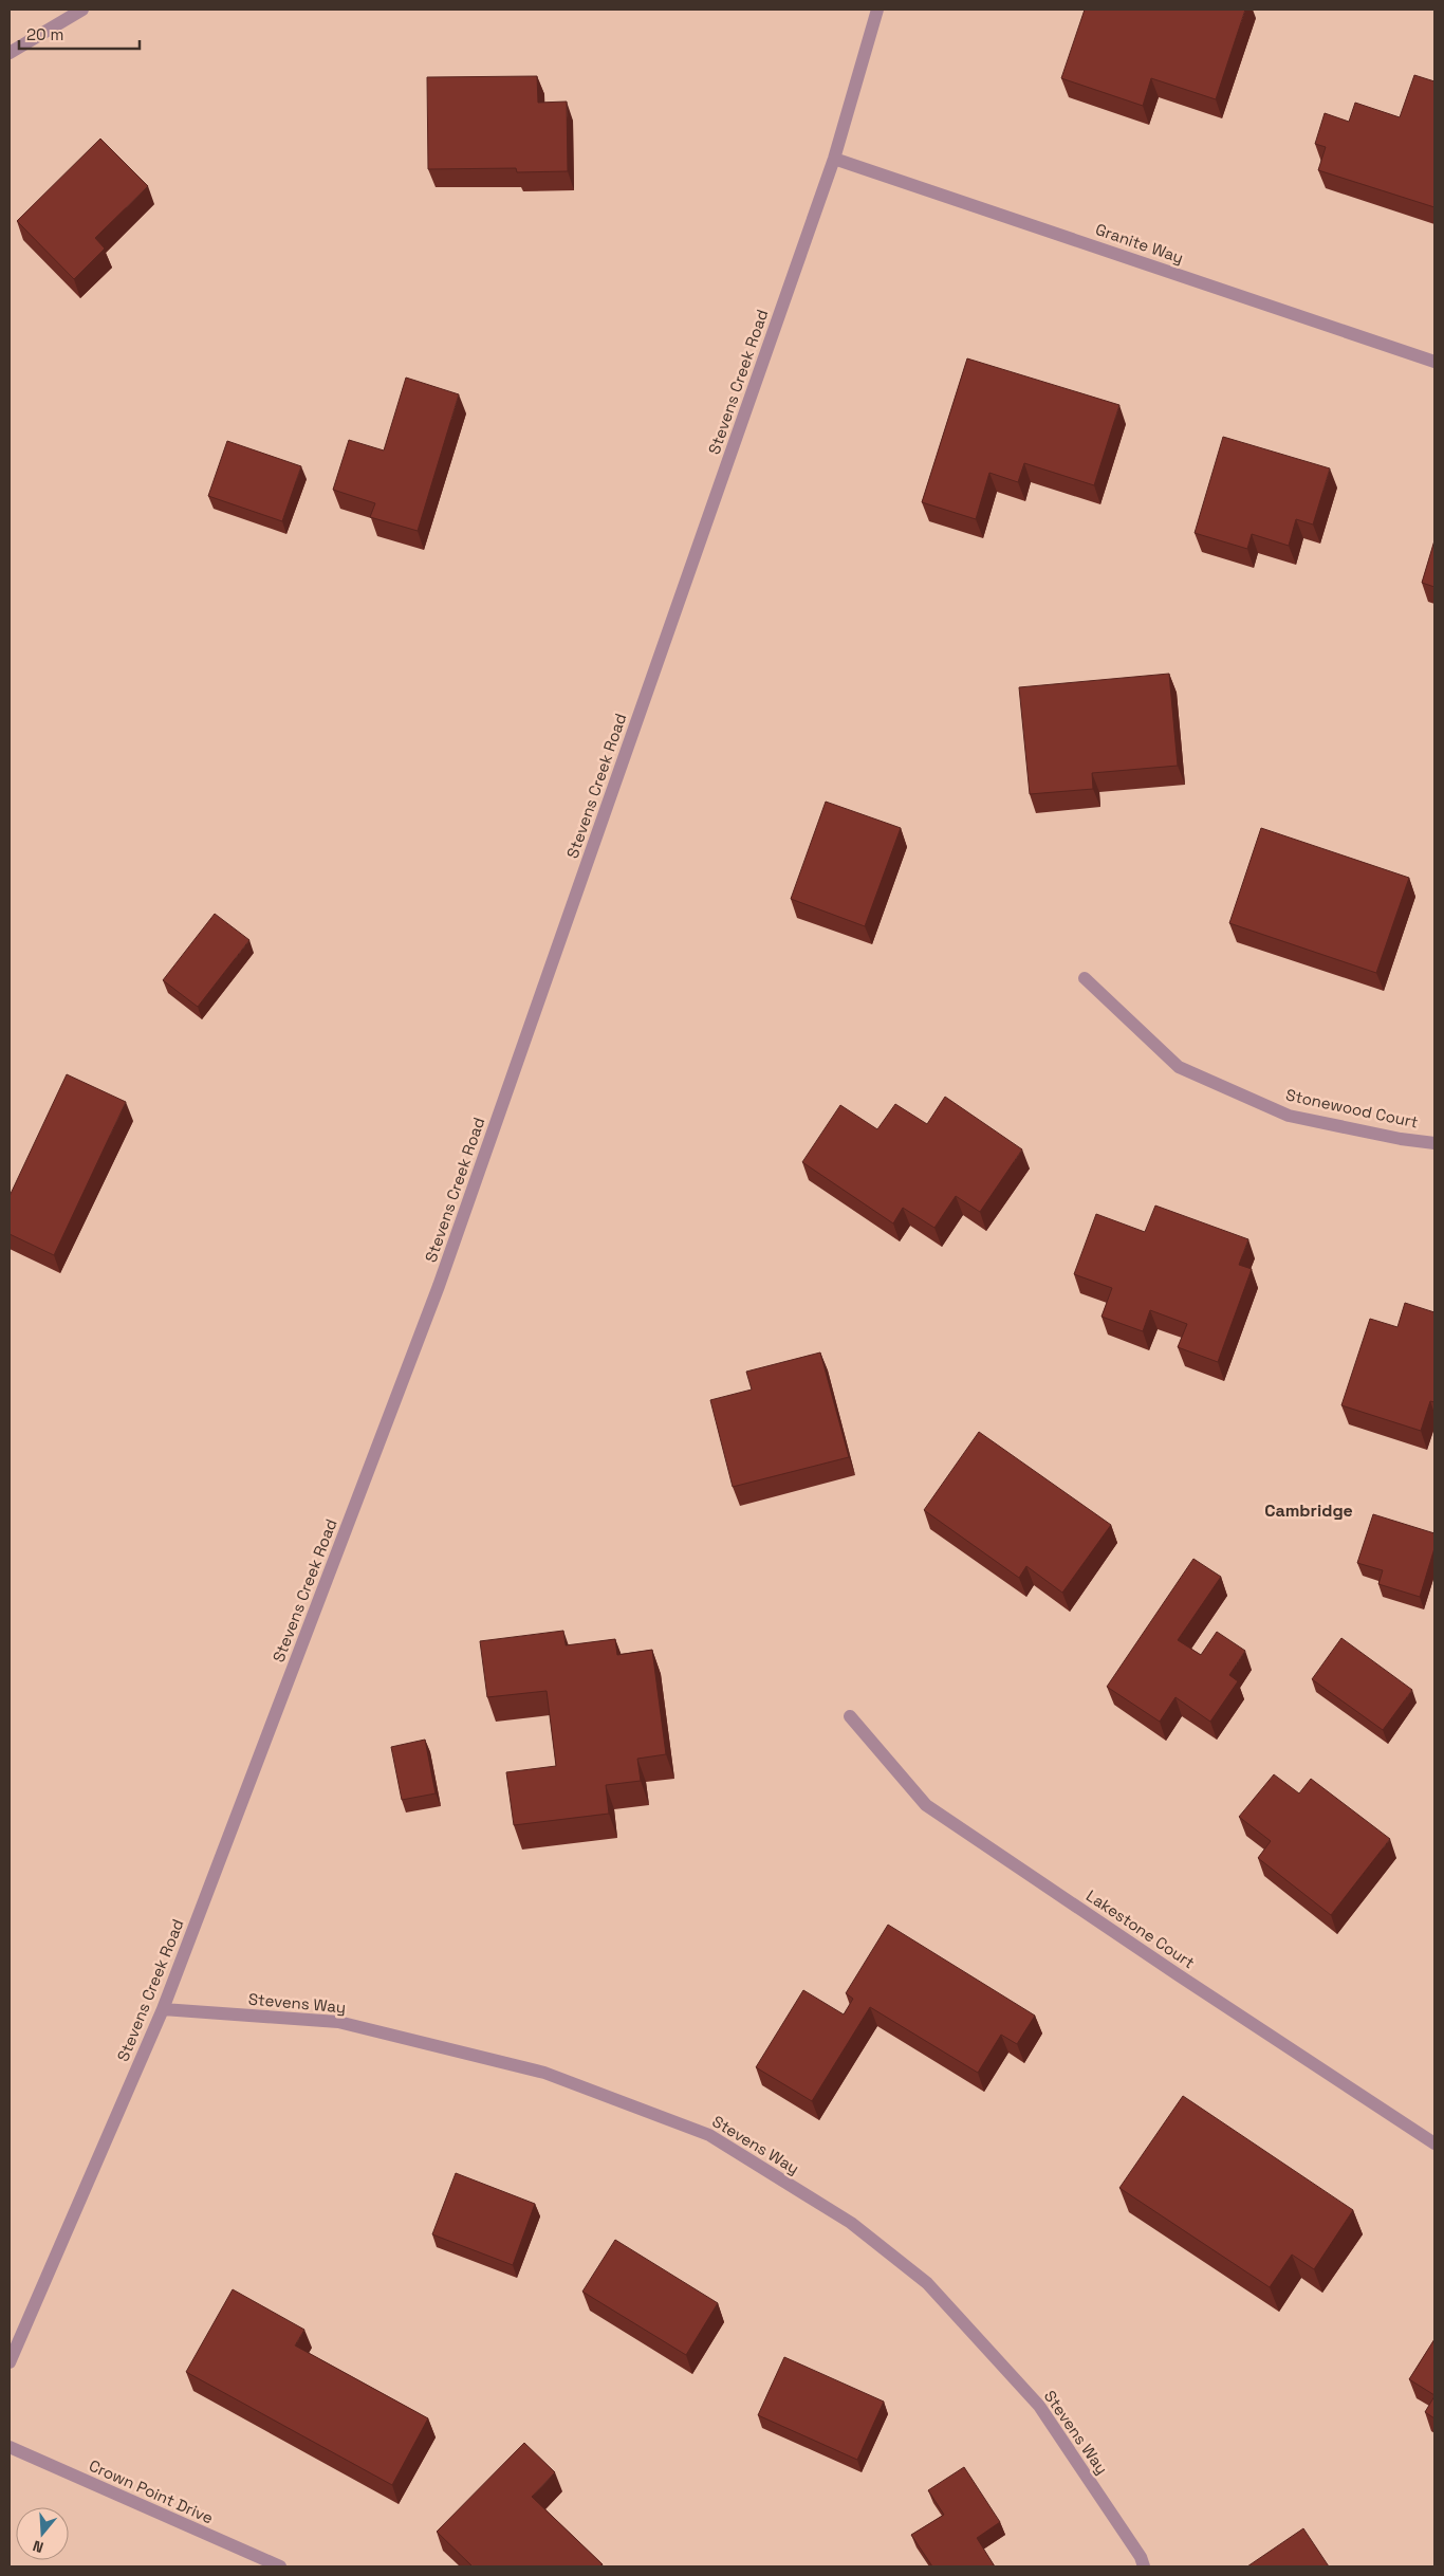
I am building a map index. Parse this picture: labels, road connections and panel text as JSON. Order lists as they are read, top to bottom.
{
  "streets": {
    "street": [
      "Granite Way",
      "Stevens Creek Road",
      "Stonewood Court",
      "Lakestone Court",
      "Stevens Way",
      "Crown Point Drive"
    ]
  },
  "crossings": [
    ["Granite Way", "Stevens Creek Road"],
    ["Stevens Creek Road", "Stevens Way"]
  ],
  "districts": ["Cambridge"],
  "scale_bar": "20 m",
  "north": "bottom"
}
